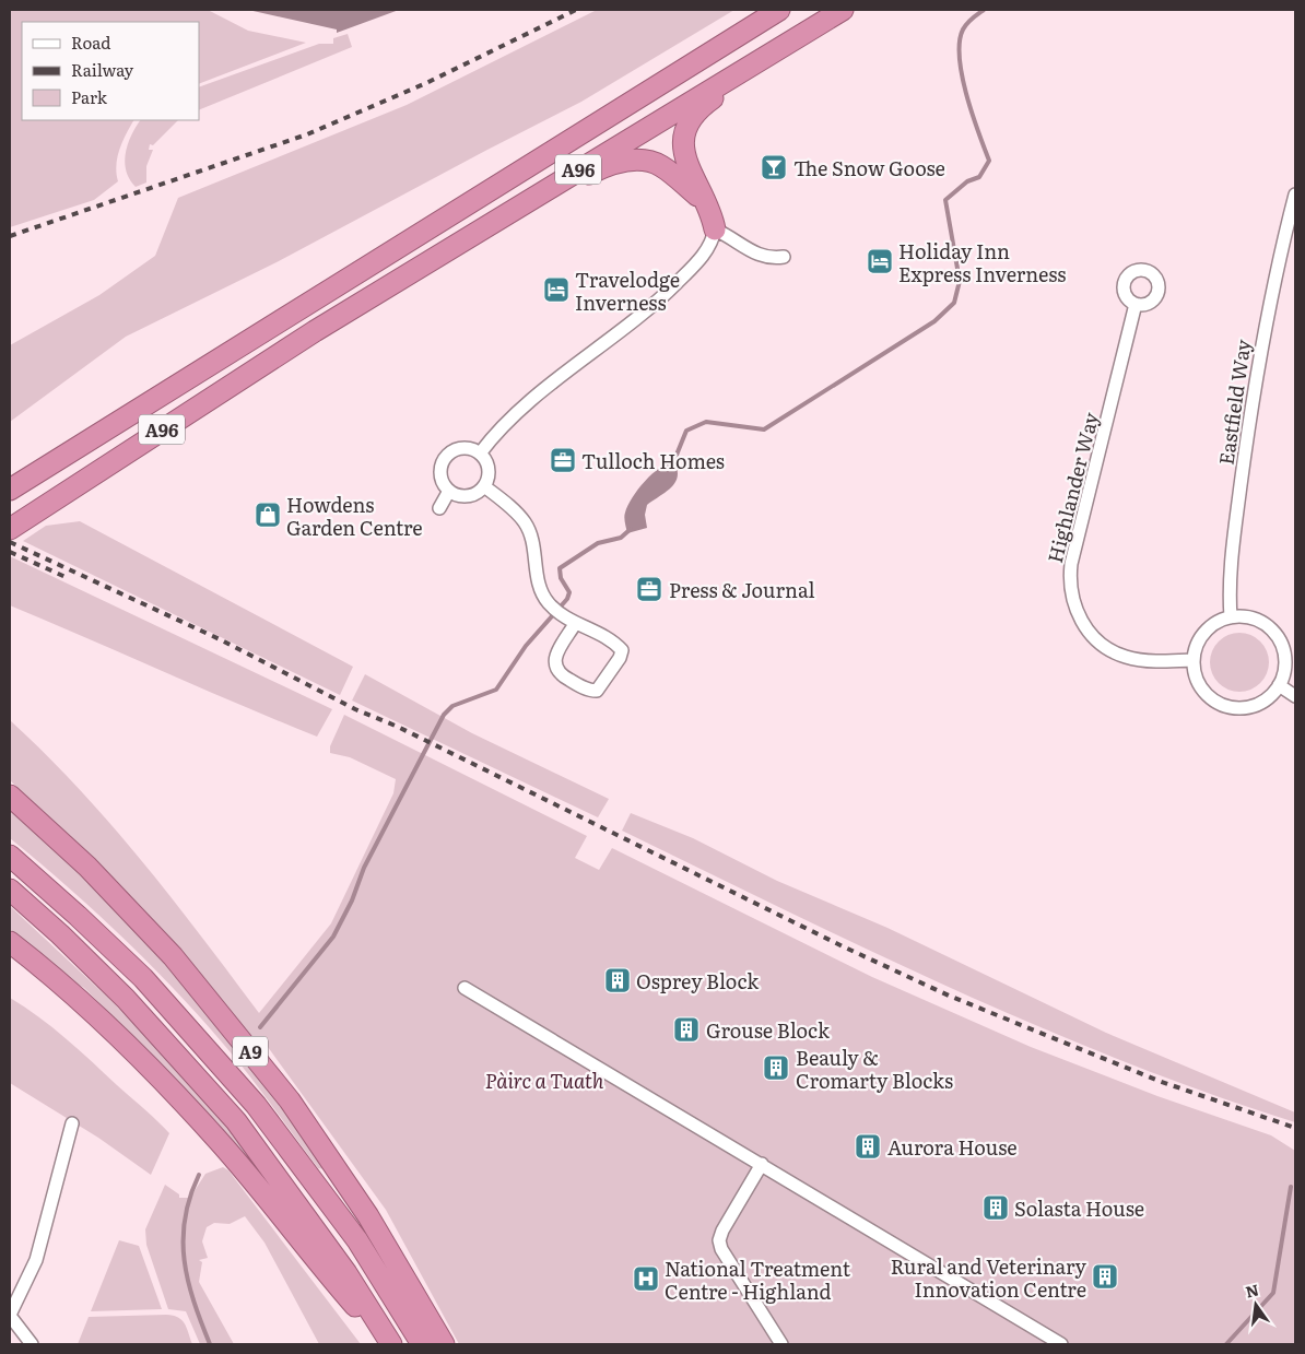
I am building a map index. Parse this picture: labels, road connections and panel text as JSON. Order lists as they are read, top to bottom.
{
  "streets": {
    "highway": ["A96", "A9"],
    "street": ["Eastfield Way", "Highlander Way"]
  },
  "crossings": [
    ["Eastfield Way", "Highlander Way"]
  ],
  "parks": ["Pàirc a Tuath"],
  "places": {
    "bar": ["The Snow Goose"],
    "hotel": ["Holiday Inn Express Inverness", "Travelodge Inverness"],
    "office": ["Tulloch Homes", "Press & Journal"],
    "shop": ["Howdens Garden Centre"],
    "building": [
      "Osprey Block",
      "Grouse Block",
      "Beauly & Cromarty Blocks",
      "Aurora House",
      "Solasta House",
      "Rural and Veterinary Innovation Centre"
    ],
    "hospital": ["National Treatment Centre - Highland"]
  },
  "legend": ["Road", "Railway", "Park"],
  "north": "top"
}
